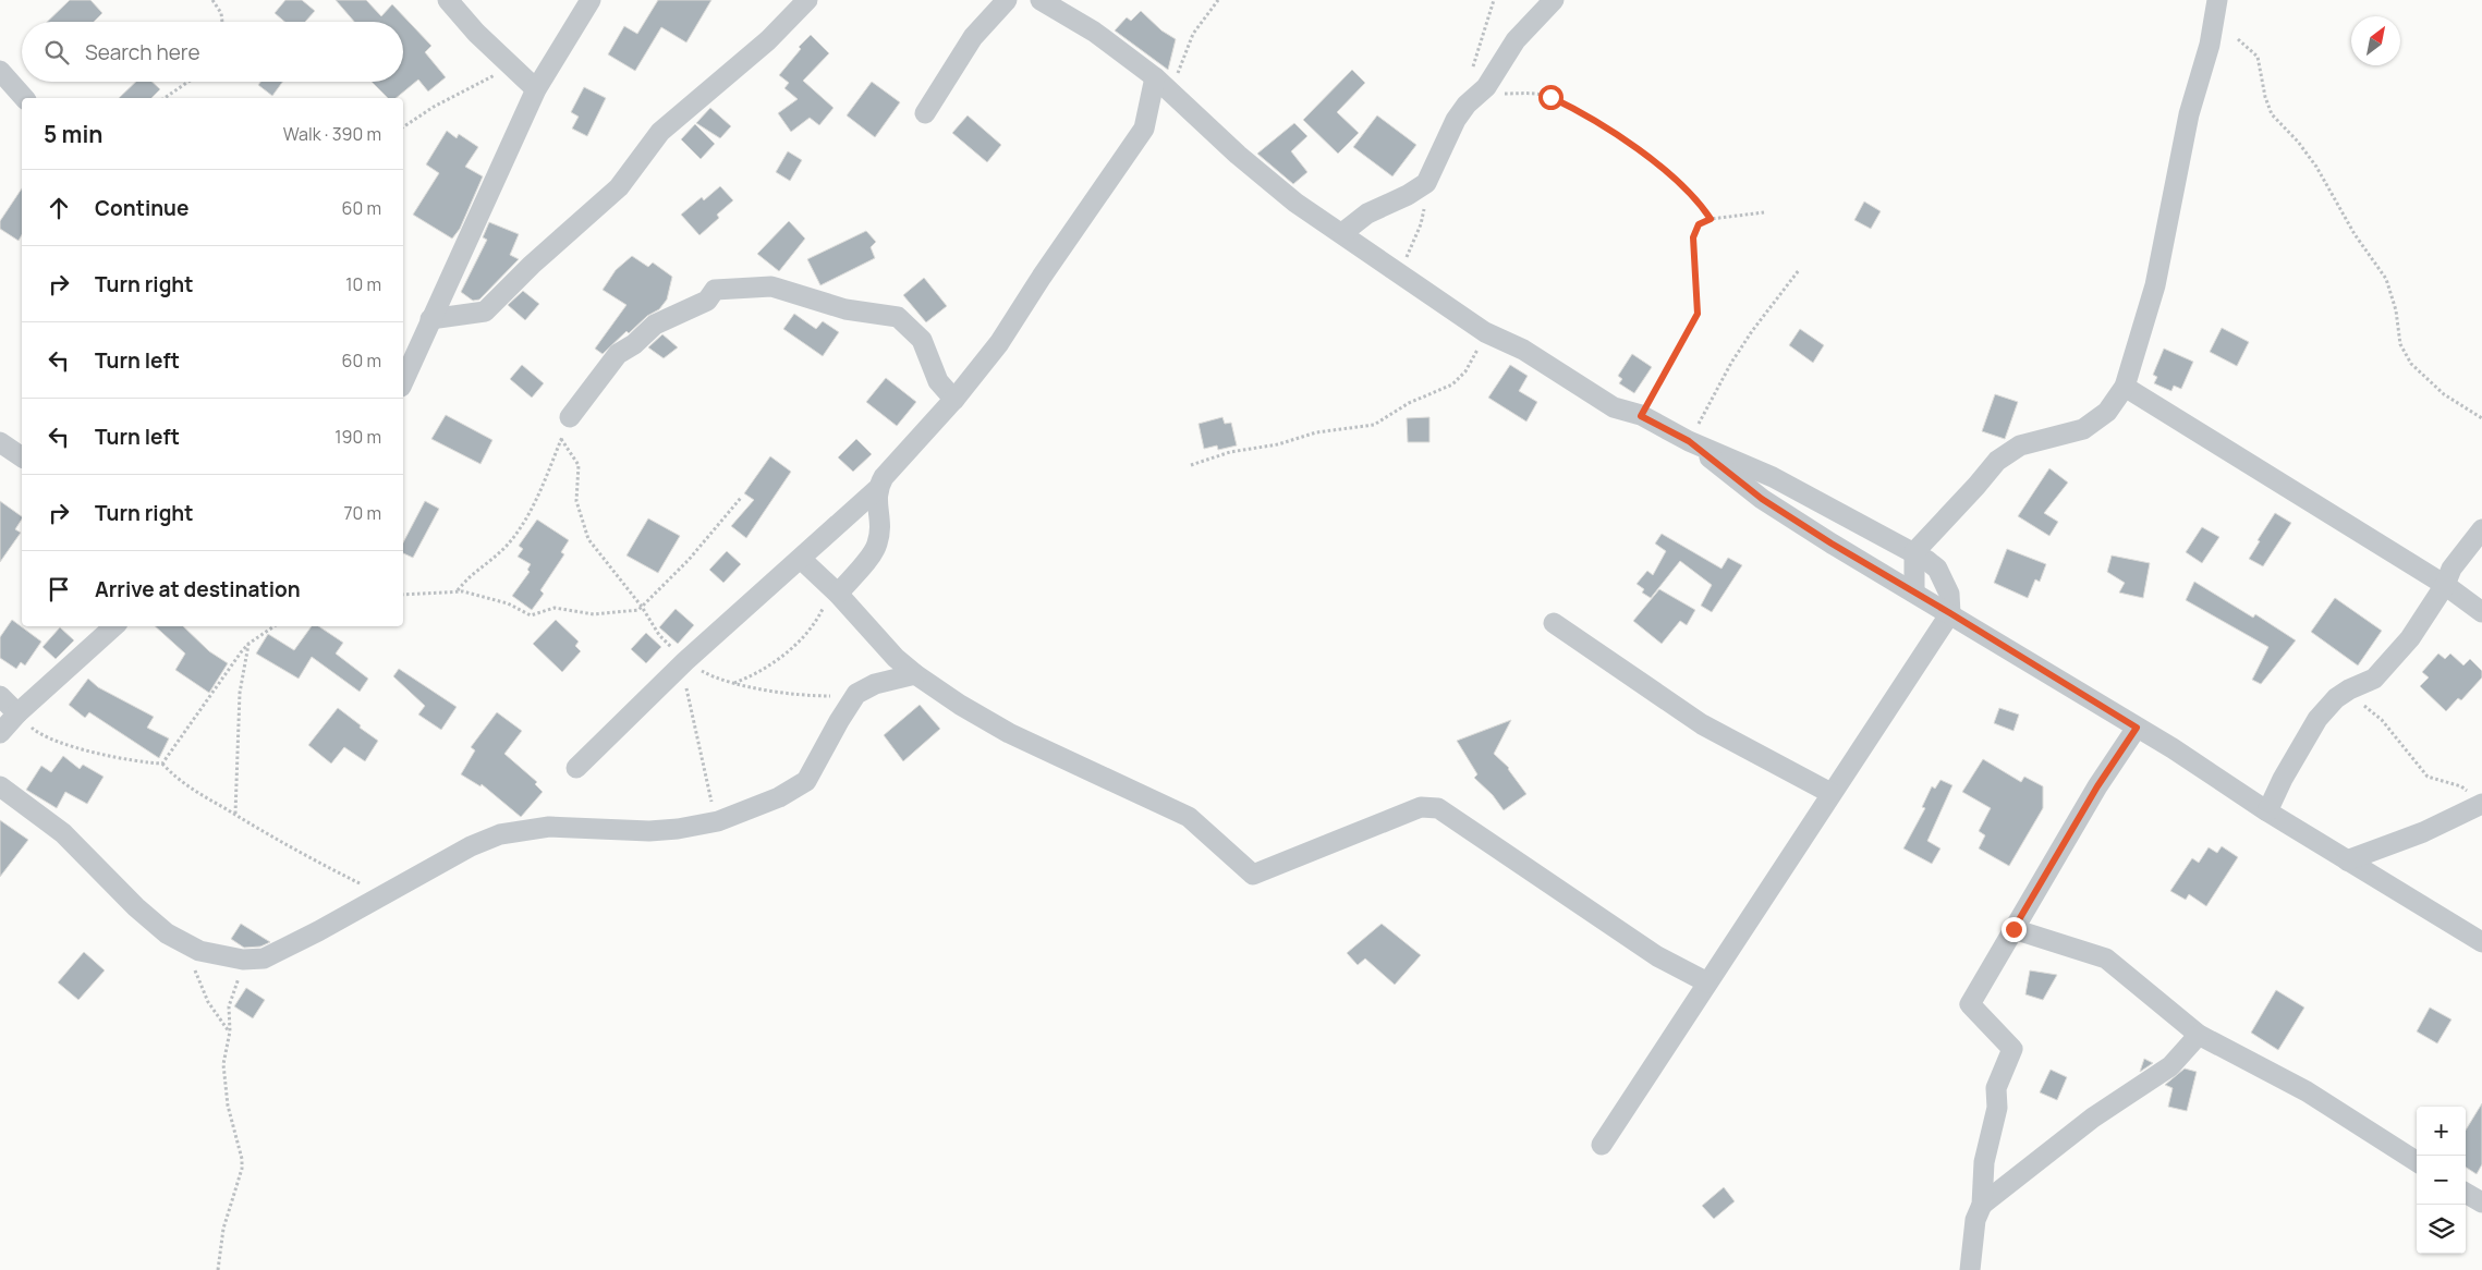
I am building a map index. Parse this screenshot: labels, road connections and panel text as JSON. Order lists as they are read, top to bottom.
{
  "north": "top right",
  "page": {
    "search": "Search here",
    "heading": ["5 min", "Walk · 390 m"],
    "list": [
      ["Continue", "60 m"],
      ["Turn right", "10 m"],
      ["Turn left", "60 m"],
      ["Turn left", "190 m"],
      ["Turn right", "70 m"],
      "Arrive at destination"
    ],
    "map_buttons": ["+", "−"]
  }
}
